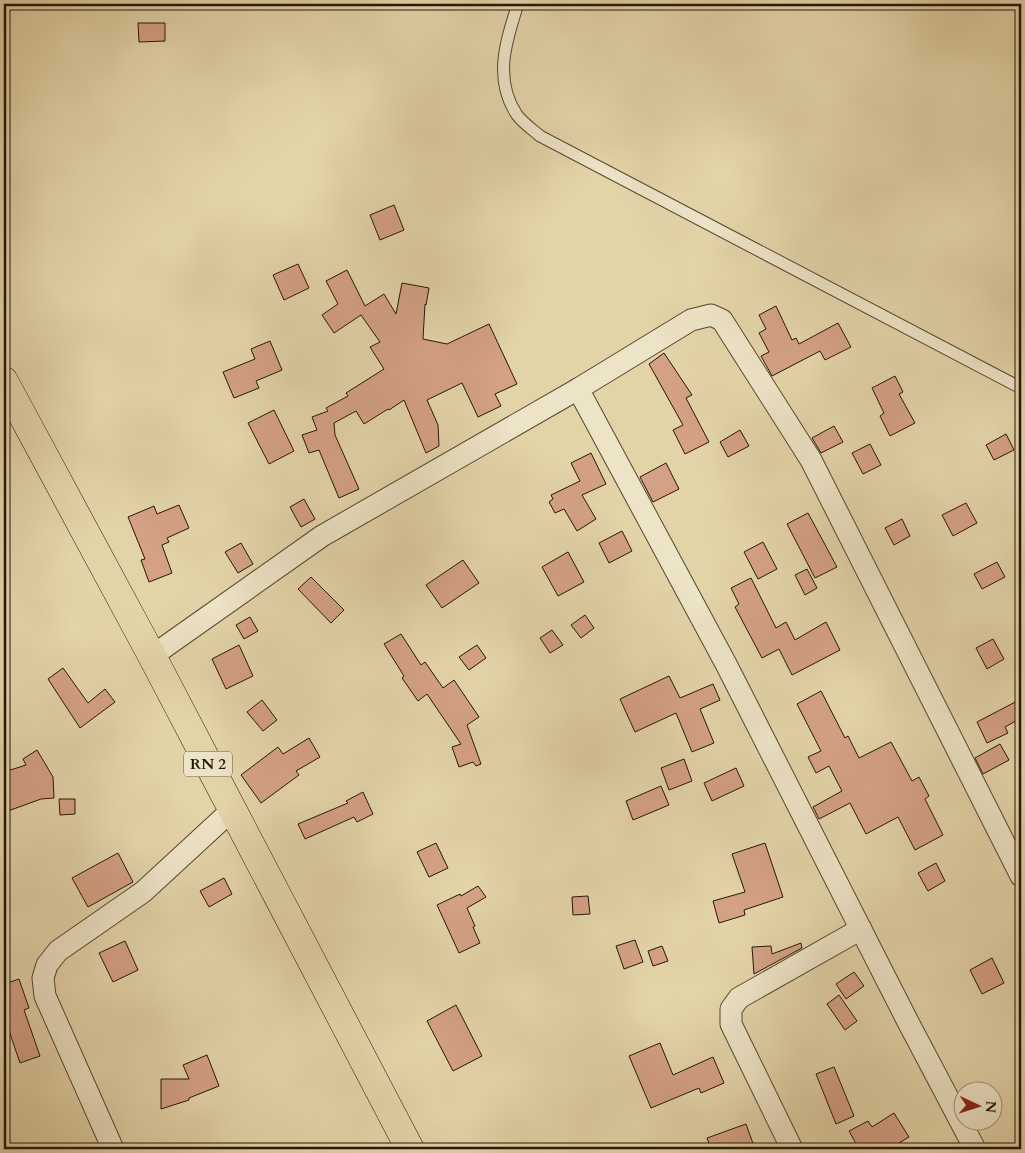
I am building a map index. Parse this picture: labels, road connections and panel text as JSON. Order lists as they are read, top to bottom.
{
  "streets": {
    "highway": ["RN 2"]
  },
  "north": "right"
}
